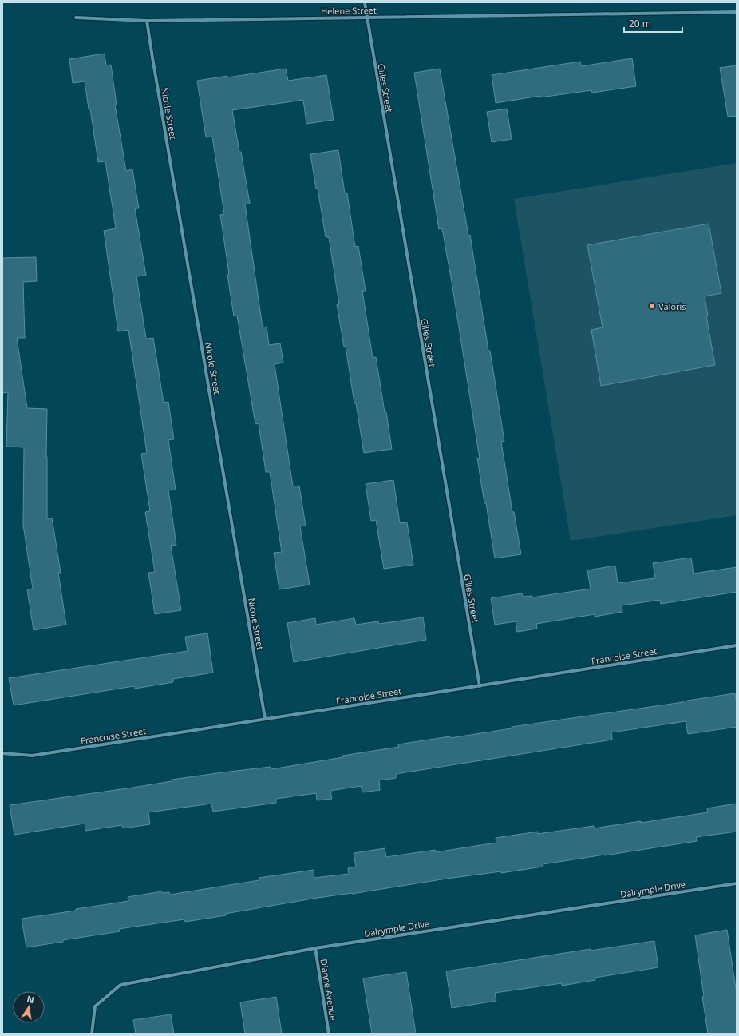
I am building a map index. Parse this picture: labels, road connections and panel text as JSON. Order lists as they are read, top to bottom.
{
  "streets": {
    "street": [
      "Helene Street",
      "Gilles Street",
      "Nicole Street",
      "Francoise Street",
      "Dalrymple Drive",
      "Dianne Avenue"
    ]
  },
  "crossings": [
    ["Helene Street", "Gilles Street"],
    ["Helene Street", "Nicole Street"],
    ["Gilles Street", "Francoise Street"],
    ["Nicole Street", "Francoise Street"],
    ["Dalrymple Drive", "Dianne Avenue"]
  ],
  "places": ["Valoris"],
  "scale_bar": "20 m",
  "north": "top"
}
